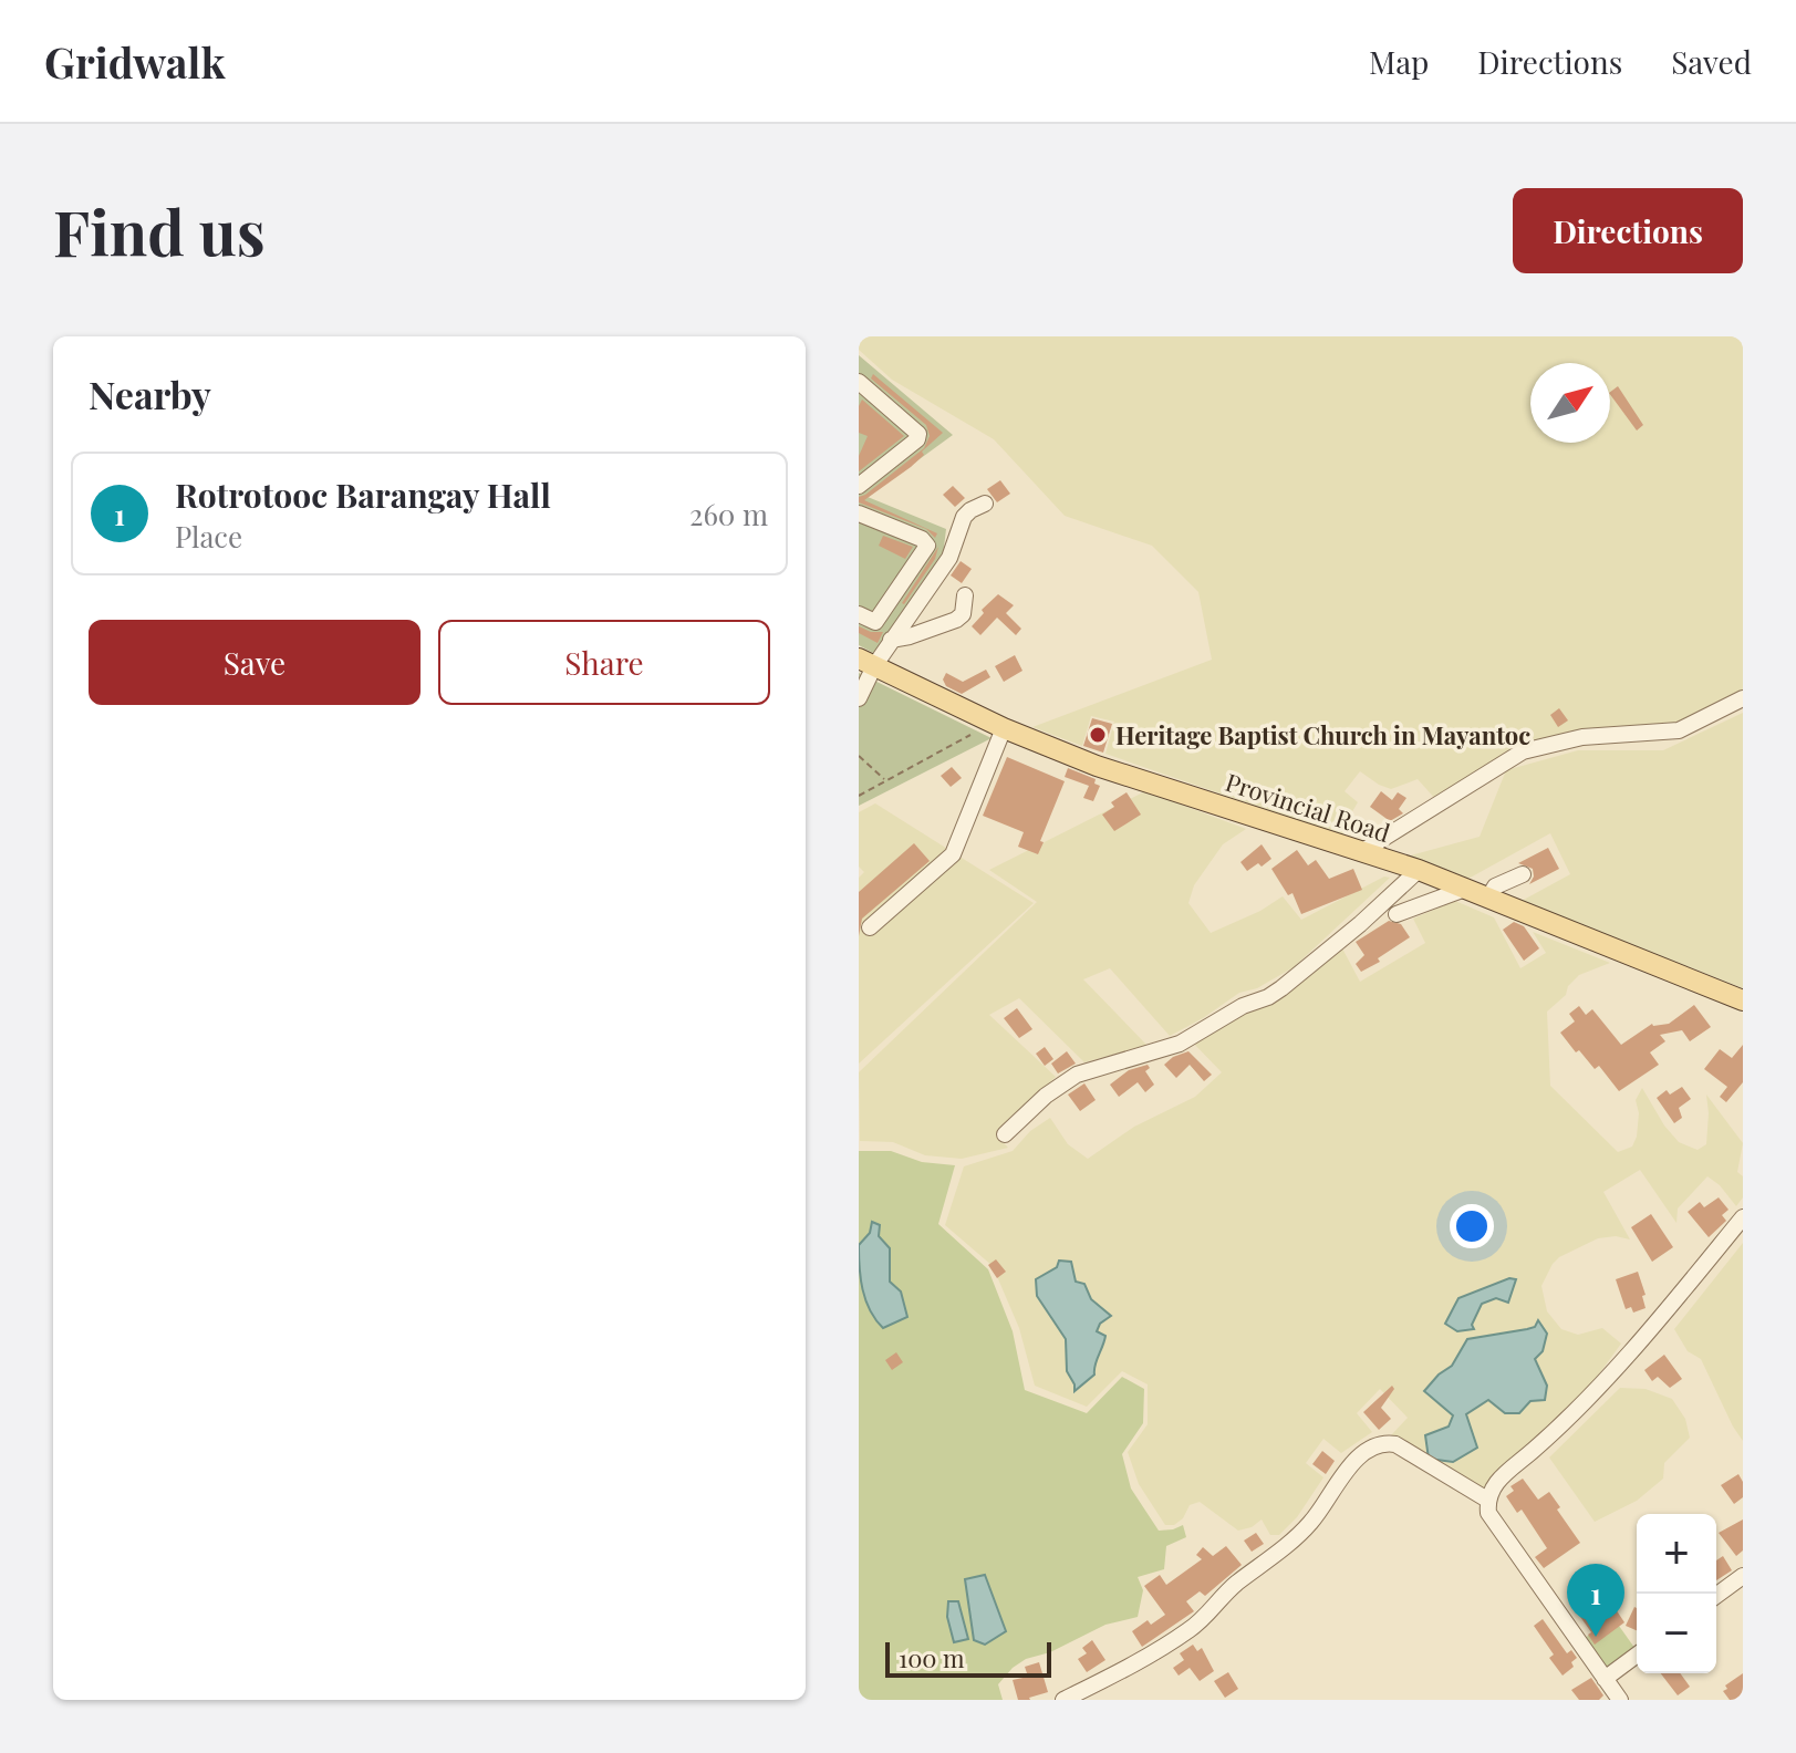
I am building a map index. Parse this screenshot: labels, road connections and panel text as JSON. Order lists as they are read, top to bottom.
{
  "streets": {
    "main road": ["Provincial Road"]
  },
  "places": ["Heritage Baptist Church in Mayantoc"],
  "scale_bar": "100 m",
  "north": "top right",
  "page": {
    "header": "Gridwalk",
    "nav": ["Map", "Directions", "Saved"],
    "buttons": [
      "Directions",
      ["Save", "Share"]
    ],
    "title": "Find us",
    "heading": "Nearby",
    "list": [
      {
        "mark": "1",
        "name": "Rotrotooc Barangay Hall",
        "note": "Place",
        "value": "260 m"
      }
    ],
    "map_buttons": ["+", "−"],
    "pins": "1",
    "scale": "100 m"
  }
}
